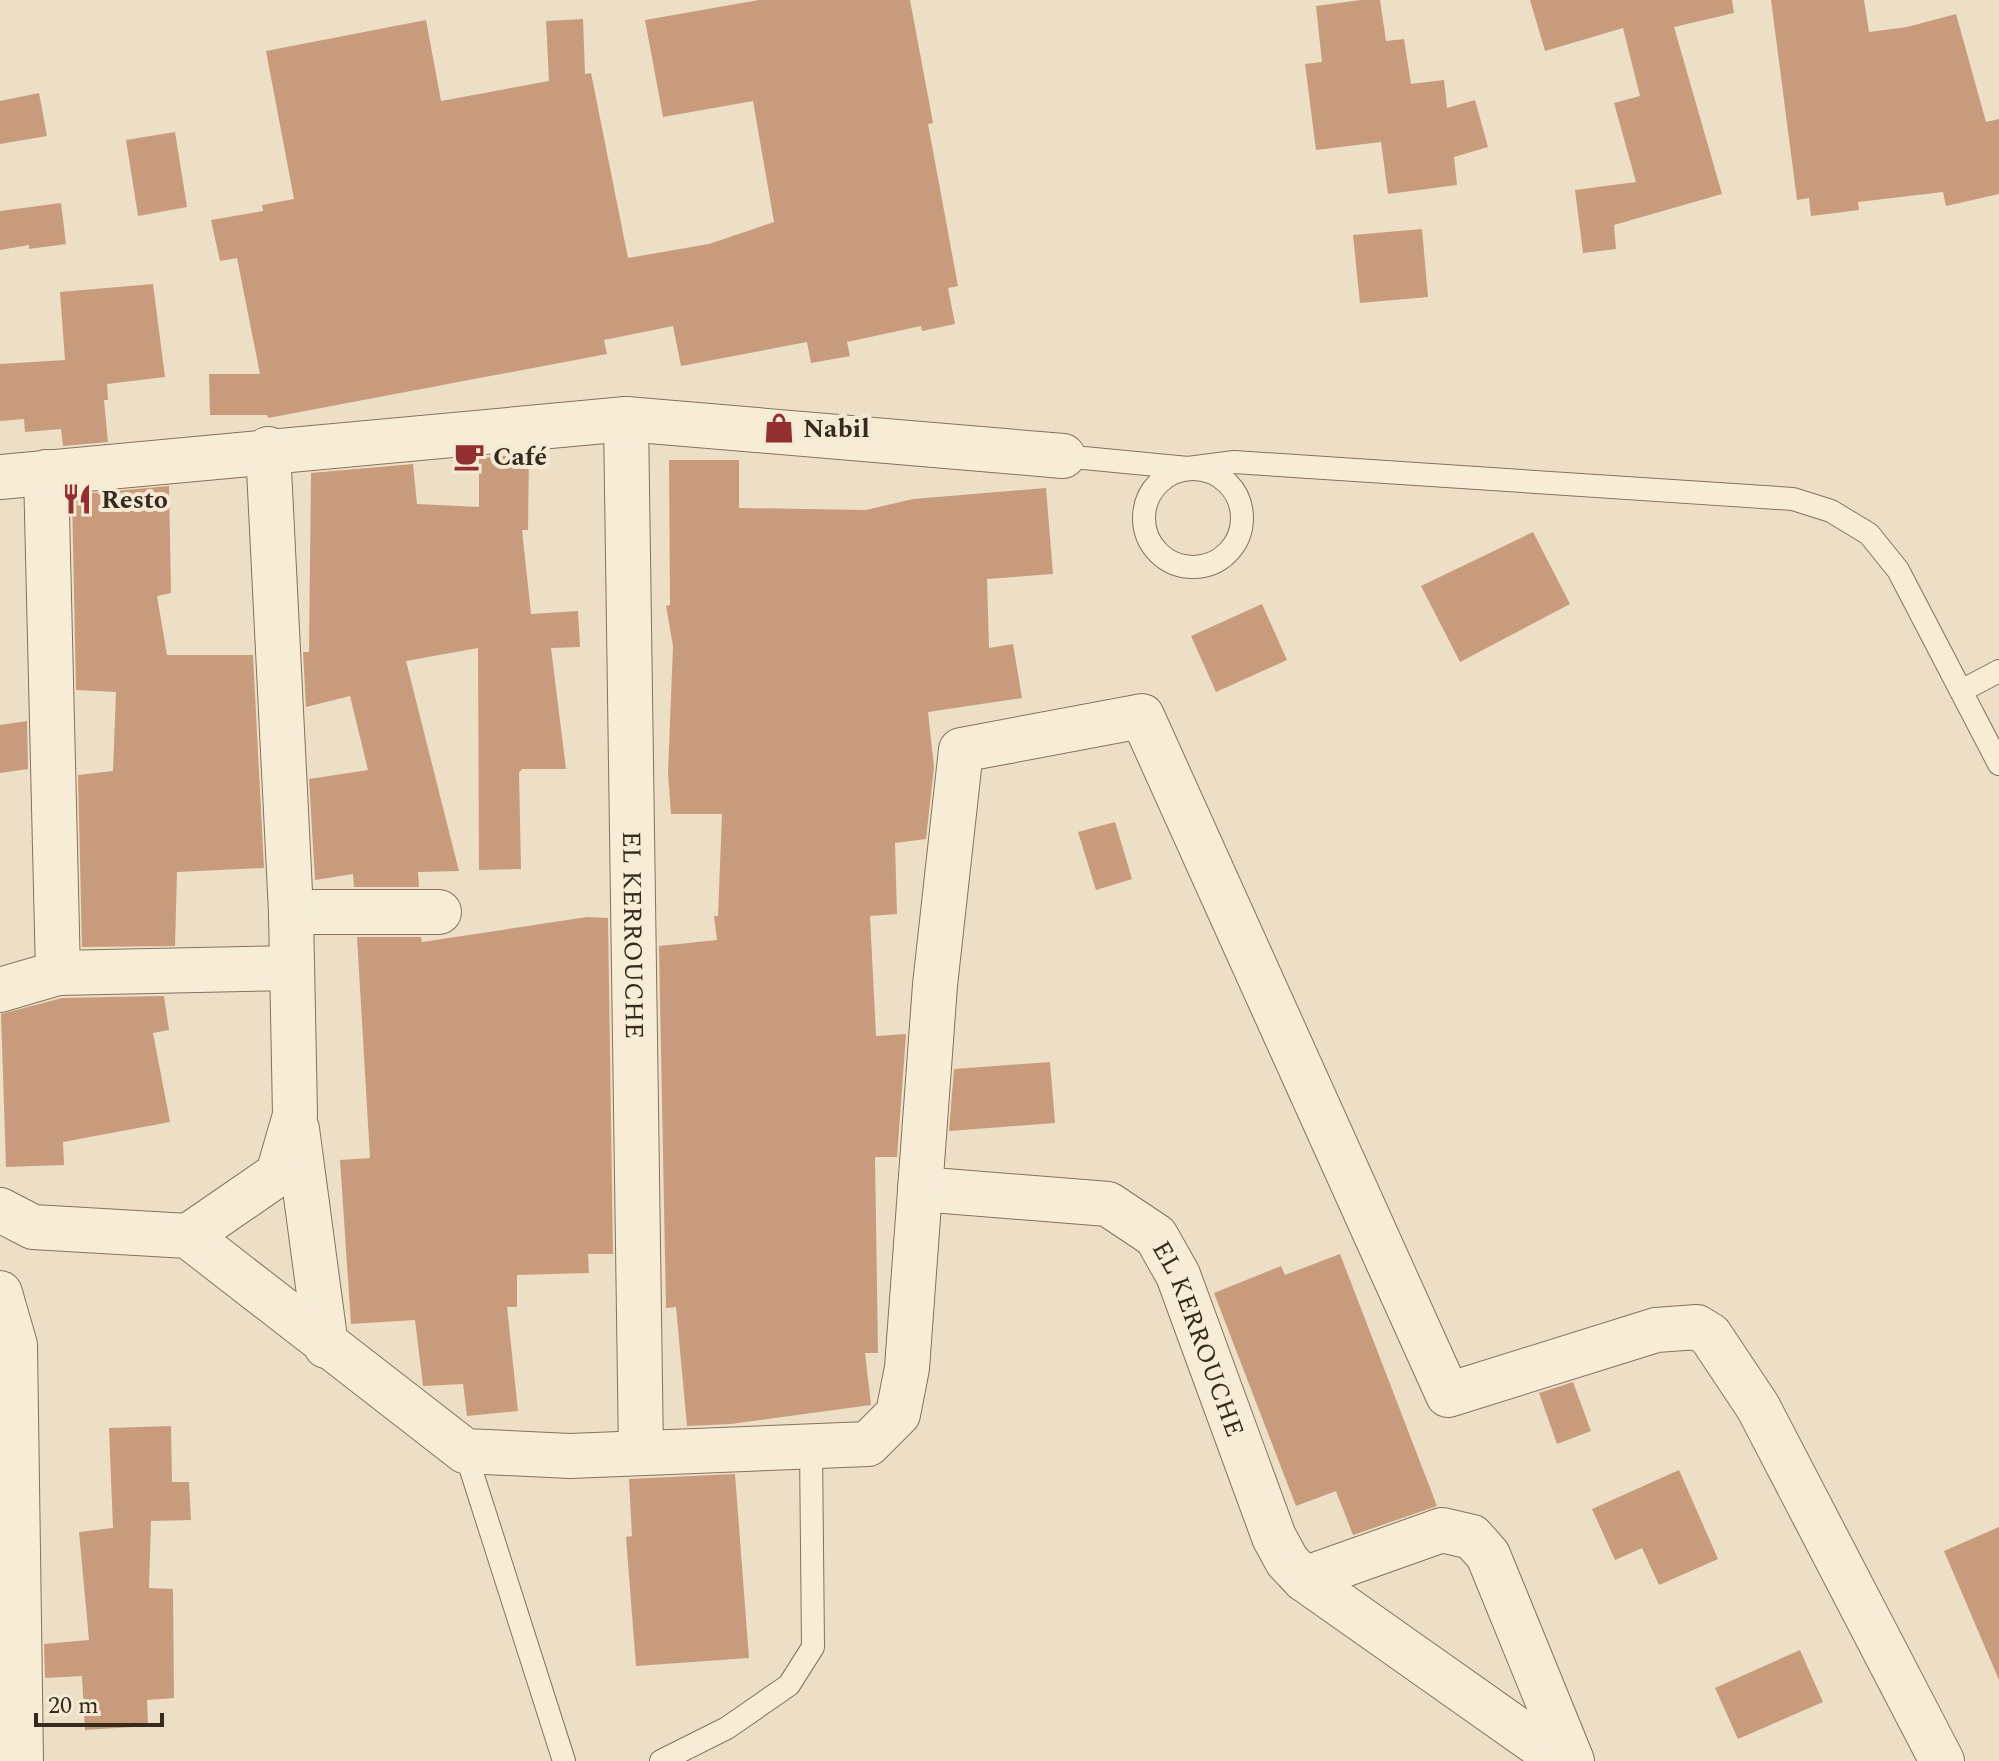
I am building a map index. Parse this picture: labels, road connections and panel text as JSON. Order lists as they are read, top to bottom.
{
  "streets": {
    "street": ["EL KERROUCHE"]
  },
  "places": {
    "shop": ["Nabil"],
    "cafe": ["Café"],
    "restaurant": ["Resto"]
  },
  "scale_bar": "20 m"
}
